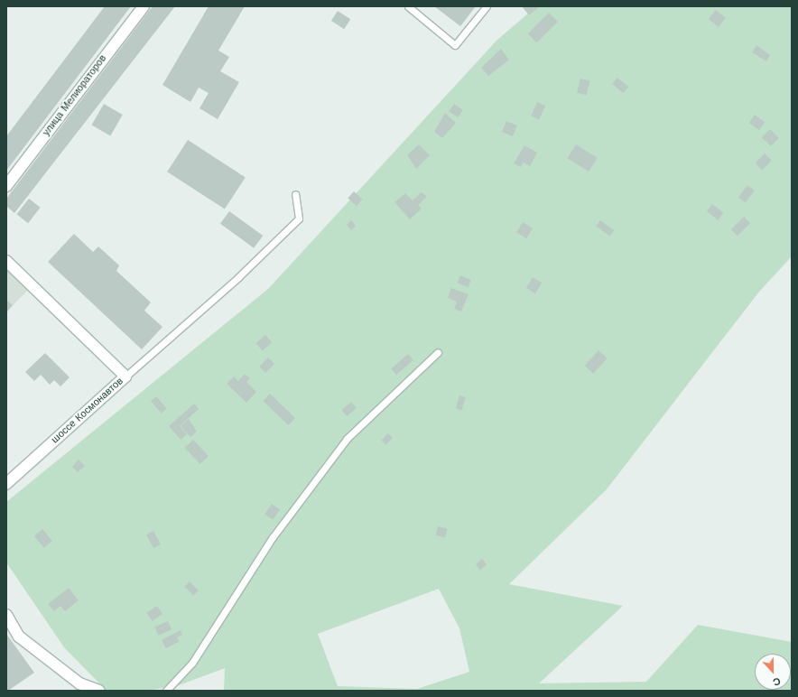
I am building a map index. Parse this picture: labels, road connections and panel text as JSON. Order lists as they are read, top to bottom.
{
  "streets": {
    "street": ["улица Мелиораторов", "шоссе Космонавтов"]
  },
  "north": "bottom"
}
